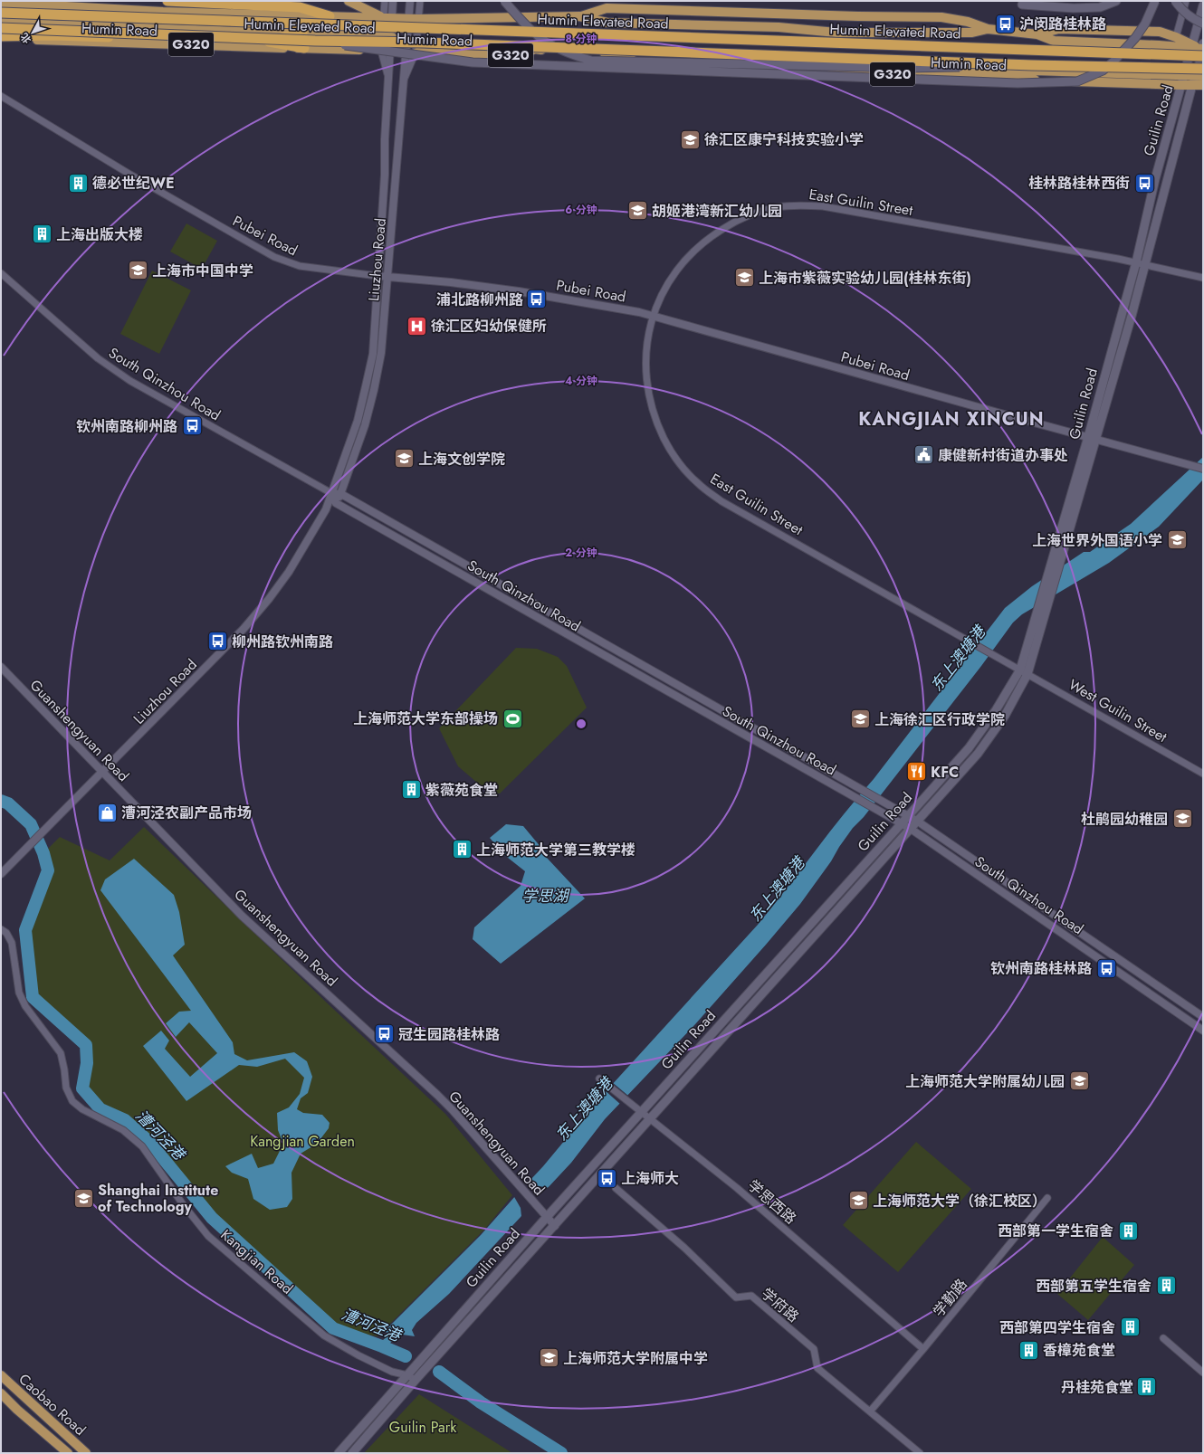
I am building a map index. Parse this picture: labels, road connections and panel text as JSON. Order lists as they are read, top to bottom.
{
  "streets": {
    "highway": ["Humin Elevated Road"],
    "main road": [
      "Humin Road",
      "G320",
      "Guilin Road",
      "Caobao Road"
    ],
    "street": [
      "East Guilin Street",
      "Pubei Road",
      "Liuzhou Road",
      "South Qinzhou Road",
      "West Guilin Street",
      "Guanshengyuan Road",
      "学思西路",
      "Kangjian Road",
      "学勤路",
      "学府路"
    ]
  },
  "crossings": [
    ["Humin Elevated Road", "Humin Road"],
    ["Humin Elevated Road", "Guilin Road"],
    ["Humin Road", "Guilin Road"],
    ["Humin Road", "Liuzhou Road"],
    ["Guilin Road", "East Guilin Street"],
    ["Guilin Road", "Pubei Road"],
    ["Guilin Road", "South Qinzhou Road"],
    ["Guilin Road", "West Guilin Street"],
    ["Guilin Road", "Guanshengyuan Road"],
    ["Guilin Road", "学思西路"],
    ["Guilin Road", "Kangjian Road"],
    ["East Guilin Street", "Pubei Road"],
    ["East Guilin Street", "West Guilin Street"],
    ["Pubei Road", "Liuzhou Road"],
    ["Liuzhou Road", "South Qinzhou Road"],
    ["Liuzhou Road", "Guanshengyuan Road"],
    ["学思西路", "学勤路"],
    ["学勤路", "学府路"]
  ],
  "districts": ["KANGJIAN XINCUN"],
  "water": ["东上澳塘港", "学思湖", "漕河泾港"],
  "parks": ["Kangjian Garden", "Guilin Park"],
  "places": {
    "bus stop": [
      "沪闵路桂林路",
      "桂林路桂林西街",
      "浦北路柳州路",
      "钦州南路柳州路",
      "柳州路钦州南路",
      "钦州南路桂林路",
      "冠生园路桂林路",
      "上海师大"
    ],
    "school or university": [
      "徐汇区康宁科技实验小学",
      "胡姬港湾新汇幼儿园",
      "上海市中国中学",
      "上海市紫薇实验幼儿园(桂林东街)",
      "上海文创学院",
      "上海世界外国语小学",
      "上海徐汇区行政学院",
      "杜鹃园幼稚园",
      "上海师范大学附属幼儿园",
      "Shanghai Institute of Technology",
      "上海师范大学（徐汇校区）",
      "上海师范大学附属中学"
    ],
    "building": [
      "德必世纪WE",
      "上海出版大楼",
      "紫薇苑食堂",
      "上海师范大学第三教学楼",
      "西部第一学生宿舍",
      "西部第五学生宿舍",
      "西部第四学生宿舍",
      "香樟苑食堂",
      "丹桂苑食堂"
    ],
    "hospital": ["徐汇区妇幼保健所"],
    "public building": ["康健新村街道办事处"],
    "sports": ["上海师范大学东部操场"],
    "restaurant": ["KFC"],
    "shop": ["漕河泾农副产品市场"]
  },
  "north": "bottom left",
  "rings": [
    "8 分钟",
    "6 分钟",
    "4 分钟",
    "2 分钟"
  ]
}
